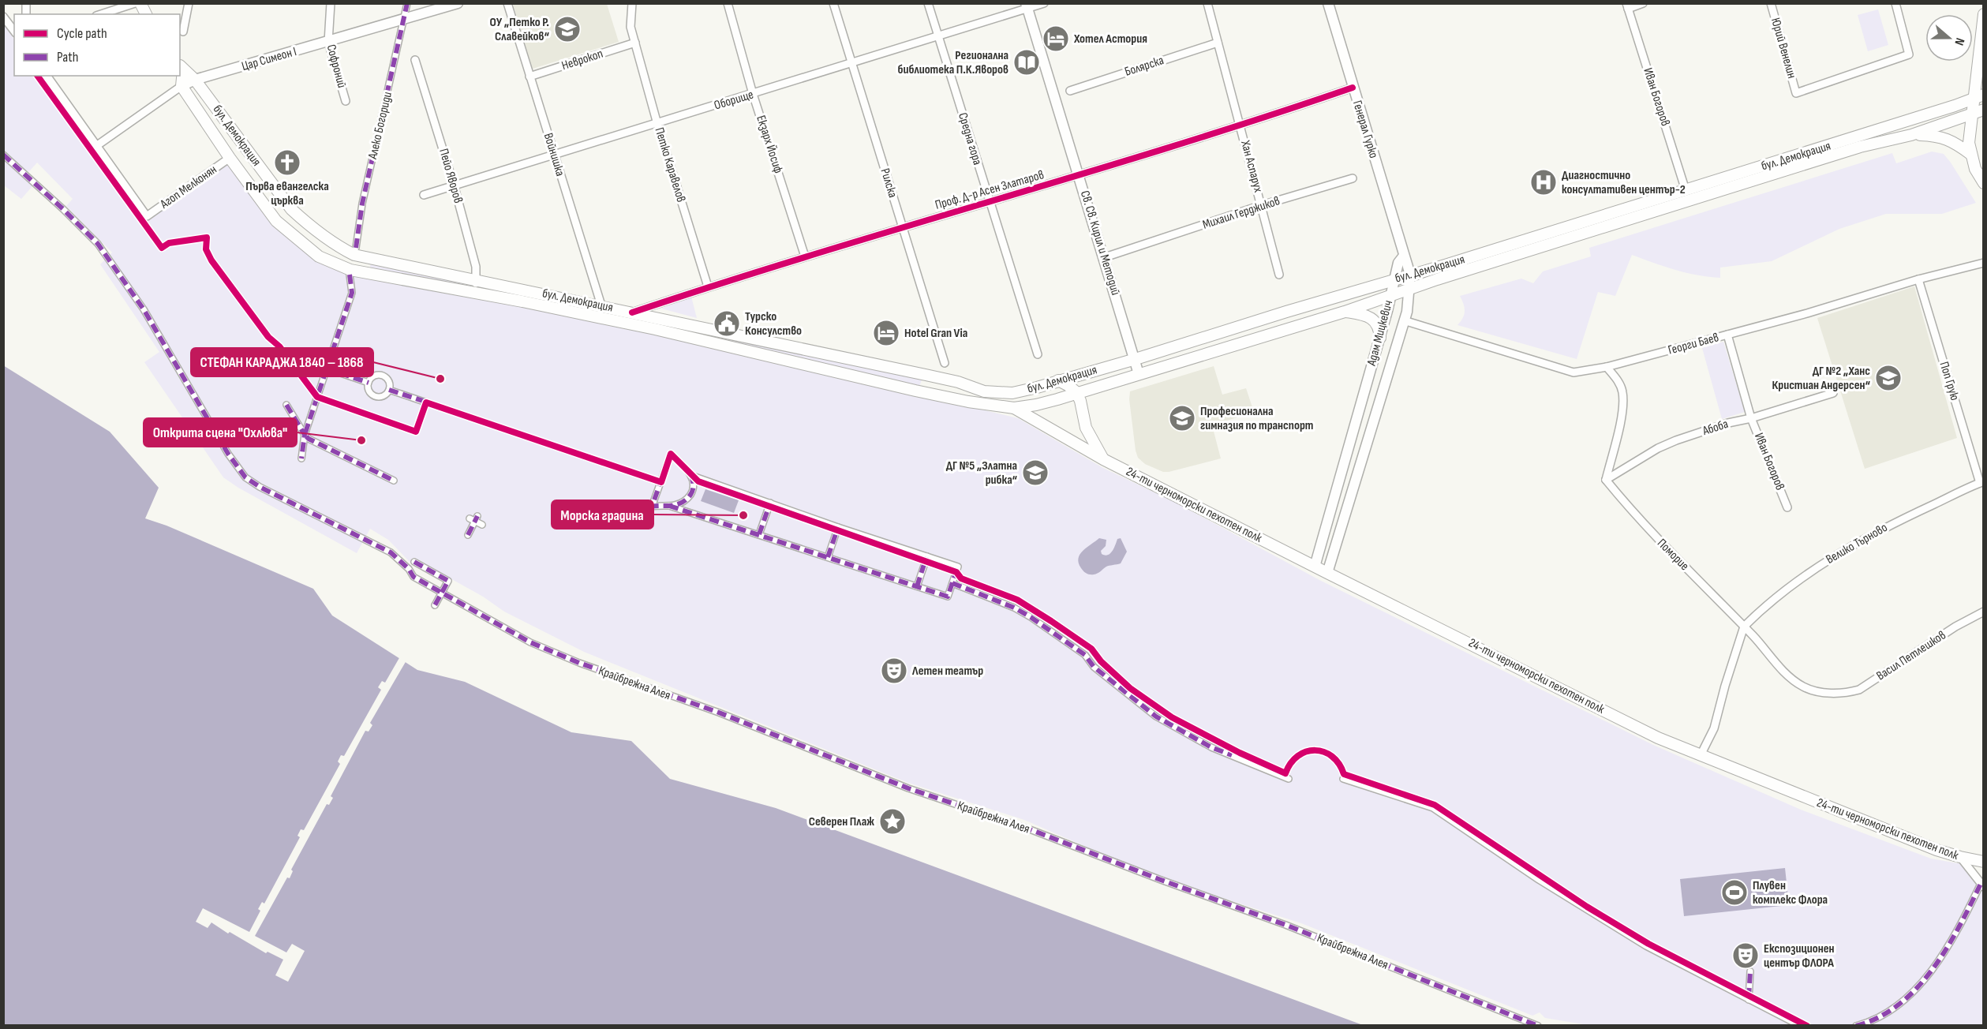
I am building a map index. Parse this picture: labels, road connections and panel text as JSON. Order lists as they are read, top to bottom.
{
  "streets": {
    "main road": ["бул. Демокрация", "24-ти черноморски пехотен полк"],
    "street": [
      "Юрий Венелин",
      "Цар Симеон I",
      "Неврокоп",
      "Софроний",
      "Болярска",
      "Иван Богоров",
      "Оборище",
      "Алеко Богориди",
      "Генерал Гурко",
      "Средна гора",
      "Екзарх Йосиф",
      "Войнишка",
      "Петко Каравелов",
      "Хан Аспарух",
      "Пейо Яворов",
      "Рилска",
      "Агоп Мелконян",
      "Проф. Д-р Асен Златаров",
      "Михаил Герджиков",
      "Св. Св. Кирил и Методий",
      "Адам Мицкевич",
      "Георги Баев",
      "Поп Грую",
      "Абоба",
      "Велико Търново",
      "Поморие",
      "Васил Петлешков",
      "Крайбрежна Алея"
    ]
  },
  "crossings": [
    ["Цар Симеон I", "Софроний"],
    ["Цар Симеон I", "Алеко Богориди"],
    ["Цар Симеон I", "бул. Демокрация"],
    ["Цар Симеон I", "Агоп Мелконян"],
    ["Неврокоп", "Войнишка"],
    ["Неврокоп", "Петко Каравелов"],
    ["Болярска", "Хан Аспарух"],
    ["Иван Богоров", "бул. Демокрация"],
    ["Иван Богоров", "Георги Баев"],
    ["Иван Богоров", "Абоба"],
    ["Оборище", "Средна гора"],
    ["Оборище", "Екзарх Йосиф"],
    ["Оборище", "Войнишка"],
    ["Оборище", "Петко Каравелов"],
    ["Оборище", "Пейо Яворов"],
    ["Оборище", "Рилска"],
    ["Оборище", "Св. Св. Кирил и Методий"],
    ["Генерал Гурко", "Проф. Д-р Асен Златаров"],
    ["Генерал Гурко", "Адам Мицкевич"],
    ["бул. Демокрация", "Войнишка"],
    ["бул. Демокрация", "Пейо Яворов"],
    ["бул. Демокрация", "Агоп Мелконян"],
    ["бул. Демокрация", "Проф. Д-р Асен Златаров"],
    ["бул. Демокрация", "Св. Св. Кирил и Методий"],
    ["бул. Демокрация", "Адам Мицкевич"],
    ["бул. Демокрация", "24-ти черноморски пехотен полк"],
    ["Средна гора", "Проф. Д-р Асен Златаров"],
    ["Екзарх Йосиф", "Проф. Д-р Асен Златаров"],
    ["Петко Каравелов", "Проф. Д-р Асен Златаров"],
    ["Хан Аспарух", "Проф. Д-р Асен Златаров"],
    ["Хан Аспарух", "Михаил Герджиков"],
    ["Рилска", "Проф. Д-р Асен Златаров"],
    ["Проф. Д-р Асен Златаров", "Св. Св. Кирил и Методий"],
    ["Михаил Герджиков", "Св. Св. Кирил и Методий"],
    ["Адам Мицкевич", "Георги Баев"],
    ["Адам Мицкевич", "24-ти черноморски пехотен полк"],
    ["Георги Баев", "Поп Грую"],
    ["Поп Грую", "Велико Търново"],
    ["Абоба", "Поморие"],
    ["Велико Търново", "Поморие"],
    ["Поморие", "Васил Петлешков"]
  ],
  "places": {
    "school or university": [
      "ОУ „Петко Р. Славейков“",
      "ДГ №2 „Ханс Кристиан Андерсен“",
      "Професионална гимназия по транспорт",
      "ДГ №5 „Златна рибка“"
    ],
    "hotel": ["Хотел Астория", "Hotel Gran Via"],
    "library": ["Регионална библиотека П.К.Яворов"],
    "church": ["Първа евангелска църква"],
    "hospital": ["Диагностично консултативен център-2"],
    "public building": ["Турско Консулство"],
    "other": ["СТЕФАН КАРАДЖА 1840 – 1868", "Открита сцена \"Охлюва\"", "Морска градина"],
    "theatre": ["Летен театър", "Експозиционен център ФЛОРА"],
    "place": ["Северен Плаж"],
    "sports": ["Плувен комплекс Флора"]
  },
  "legend": ["Cycle path", "Path"],
  "north": "right"
}
